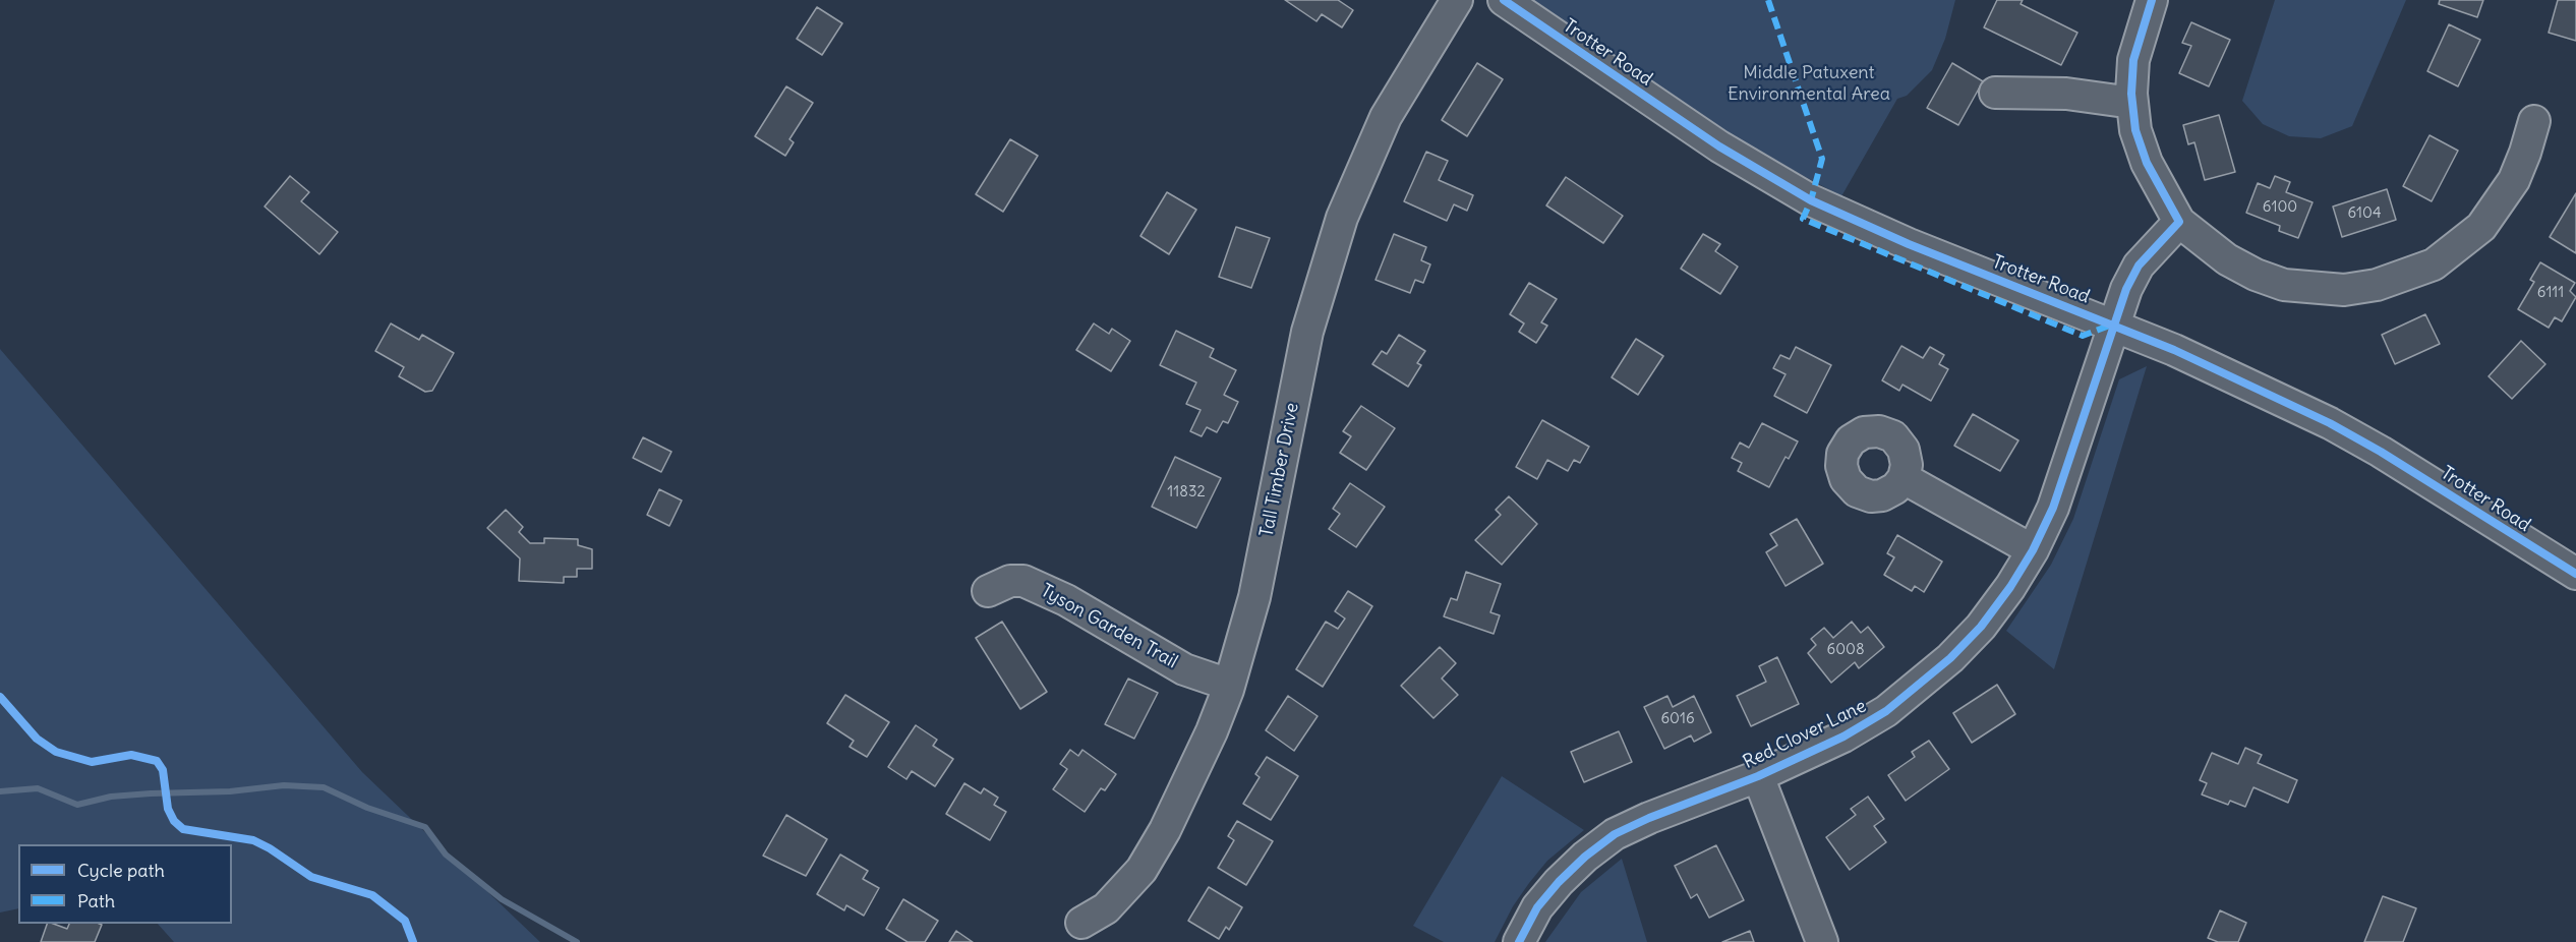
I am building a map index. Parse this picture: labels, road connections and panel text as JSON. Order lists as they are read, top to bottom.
{
  "streets": {
    "street": [
      "Trotter Road",
      "Tall Timber Drive",
      "Tyson Garden Trail",
      "Red Clover Lane"
    ]
  },
  "crossings": [
    ["Trotter Road", "Red Clover Lane"],
    ["Tall Timber Drive", "Tyson Garden Trail"]
  ],
  "parks": ["Middle Patuxent Environmental Area"],
  "house_numbers": [
    "6100",
    "6104",
    "6111",
    "11832",
    "6008",
    "6016"
  ],
  "legend": ["Cycle path", "Path"]
}
